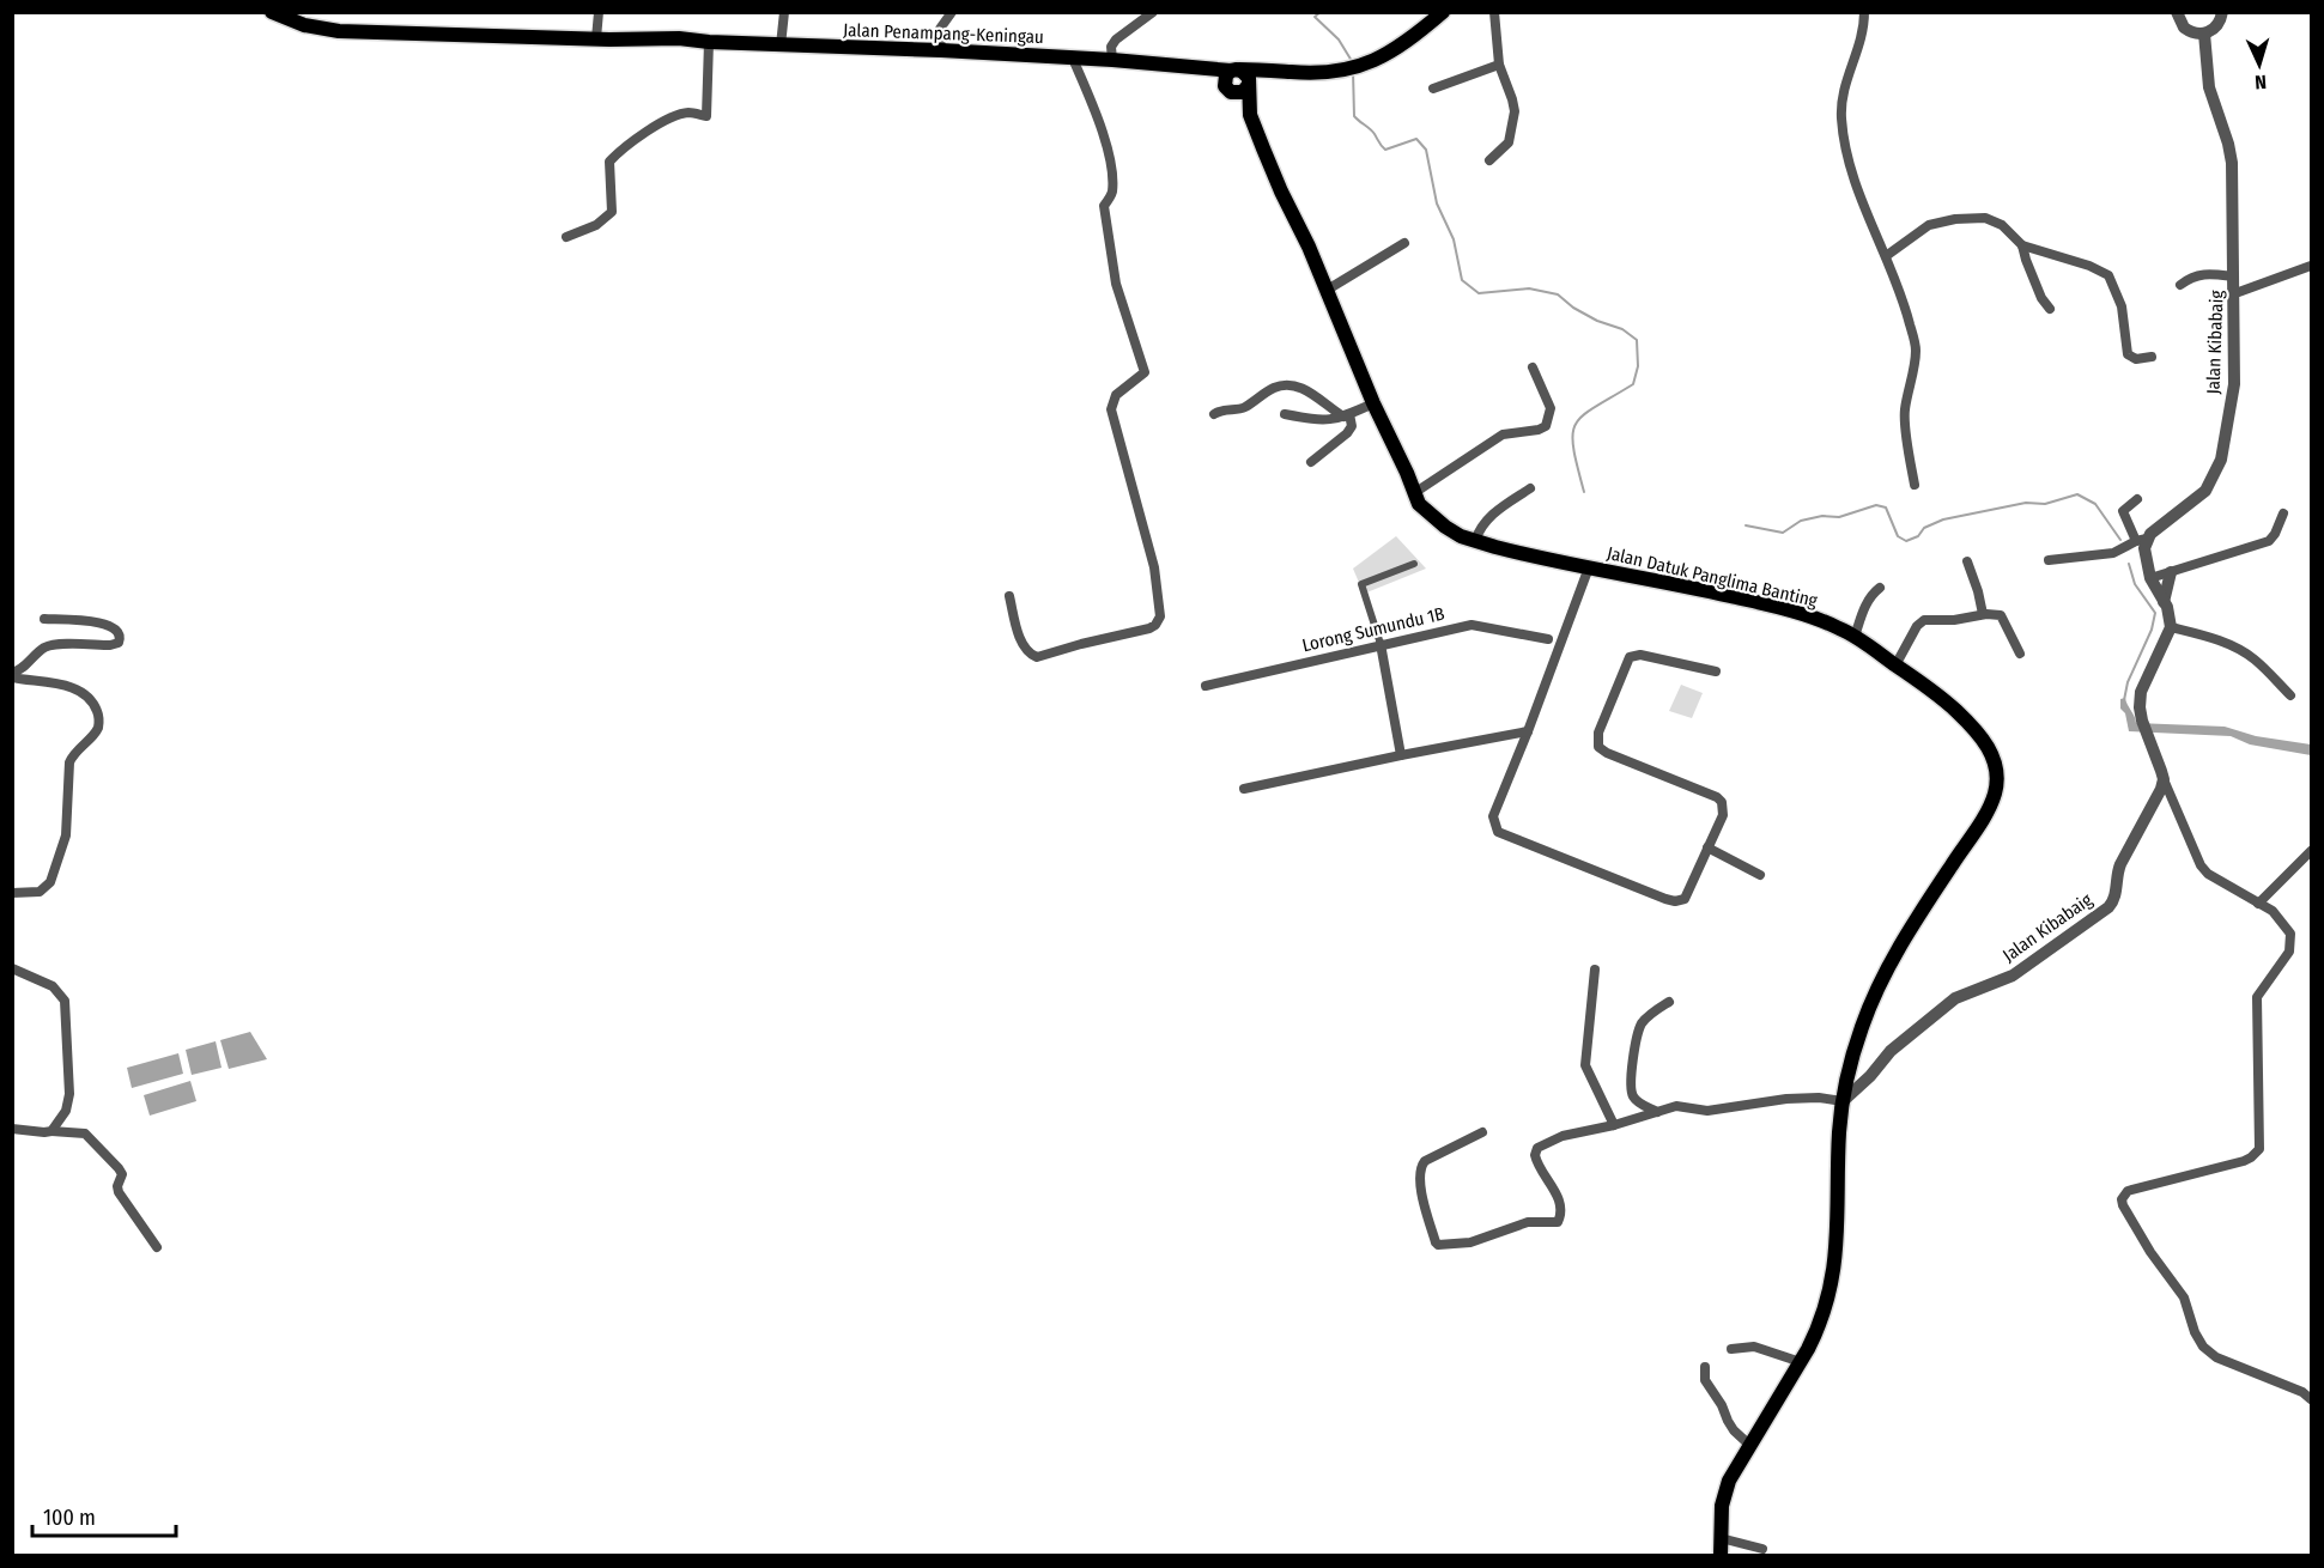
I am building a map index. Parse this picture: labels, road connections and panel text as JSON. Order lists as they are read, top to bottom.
{
  "streets": {
    "main road": ["Jalan Penampang-Keningau", "Jalan Datuk Panglima Banting"],
    "street": ["Jalan Kibabaig", "Lorong Sumundu 1B"]
  },
  "crossings": [
    ["Jalan Penampang-Keningau", "Jalan Datuk Panglima Banting"],
    ["Jalan Kibabaig", "Jalan Datuk Panglima Banting"]
  ],
  "scale_bar": "100 m",
  "north": "bottom"
}
